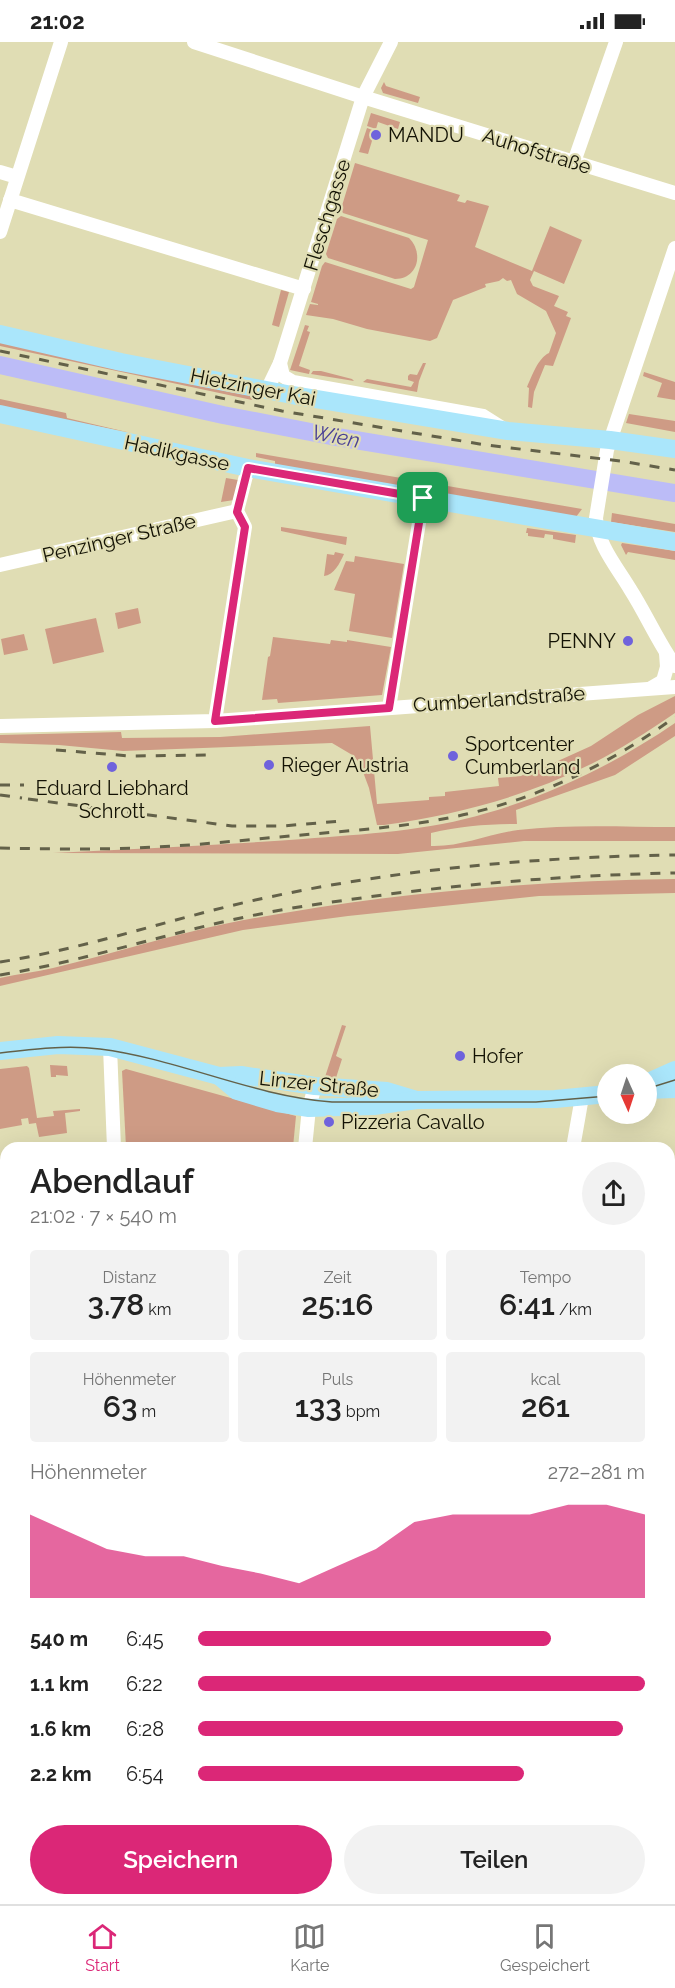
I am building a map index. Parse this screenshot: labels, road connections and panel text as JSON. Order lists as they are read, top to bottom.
{
  "streets": {
    "main road": ["Hietzinger Kai", "Hadikgasse", "Linzer Straße"],
    "street": [
      "Auhofstraße",
      "Fleschgasse",
      "Penzinger Straße",
      "Cumberlandstraße"
    ]
  },
  "crossings": [
    ["Auhofstraße", "Fleschgasse"],
    ["Fleschgasse", "Hietzinger Kai"]
  ],
  "water": ["Wien"],
  "places": [
    "MANDU",
    "PENNY",
    "Sportcenter Cumberland",
    "Rieger Austria",
    "Eduard Liebhard Schrott",
    "Hofer",
    "Pizzeria Cavallo"
  ],
  "north": "bottom",
  "page": {
    "status": "21:02",
    "heading": ["Abendlauf", "21:02 · 7 × 540 m"],
    "stats": [
      ["Distanz", "3.78 km"],
      ["Zeit", "25:16"],
      ["Tempo", "6:41 /km"],
      ["Höhenmeter", "63 m"],
      ["Puls", "133 bpm"],
      ["kcal", "261"]
    ],
    "chart": ["Höhenmeter", "272–281 m"],
    "list": [
      {
        "name": "540 m",
        "note": "6:45"
      },
      {
        "name": "1.1 km",
        "note": "6:22"
      },
      {
        "name": "1.6 km",
        "note": "6:28"
      },
      {
        "name": "2.2 km",
        "note": "6:54"
      }
    ],
    "buttons": ["Speichern", "Teilen"],
    "tabs": ["Start", "Karte", "Gespeichert"]
  }
}
